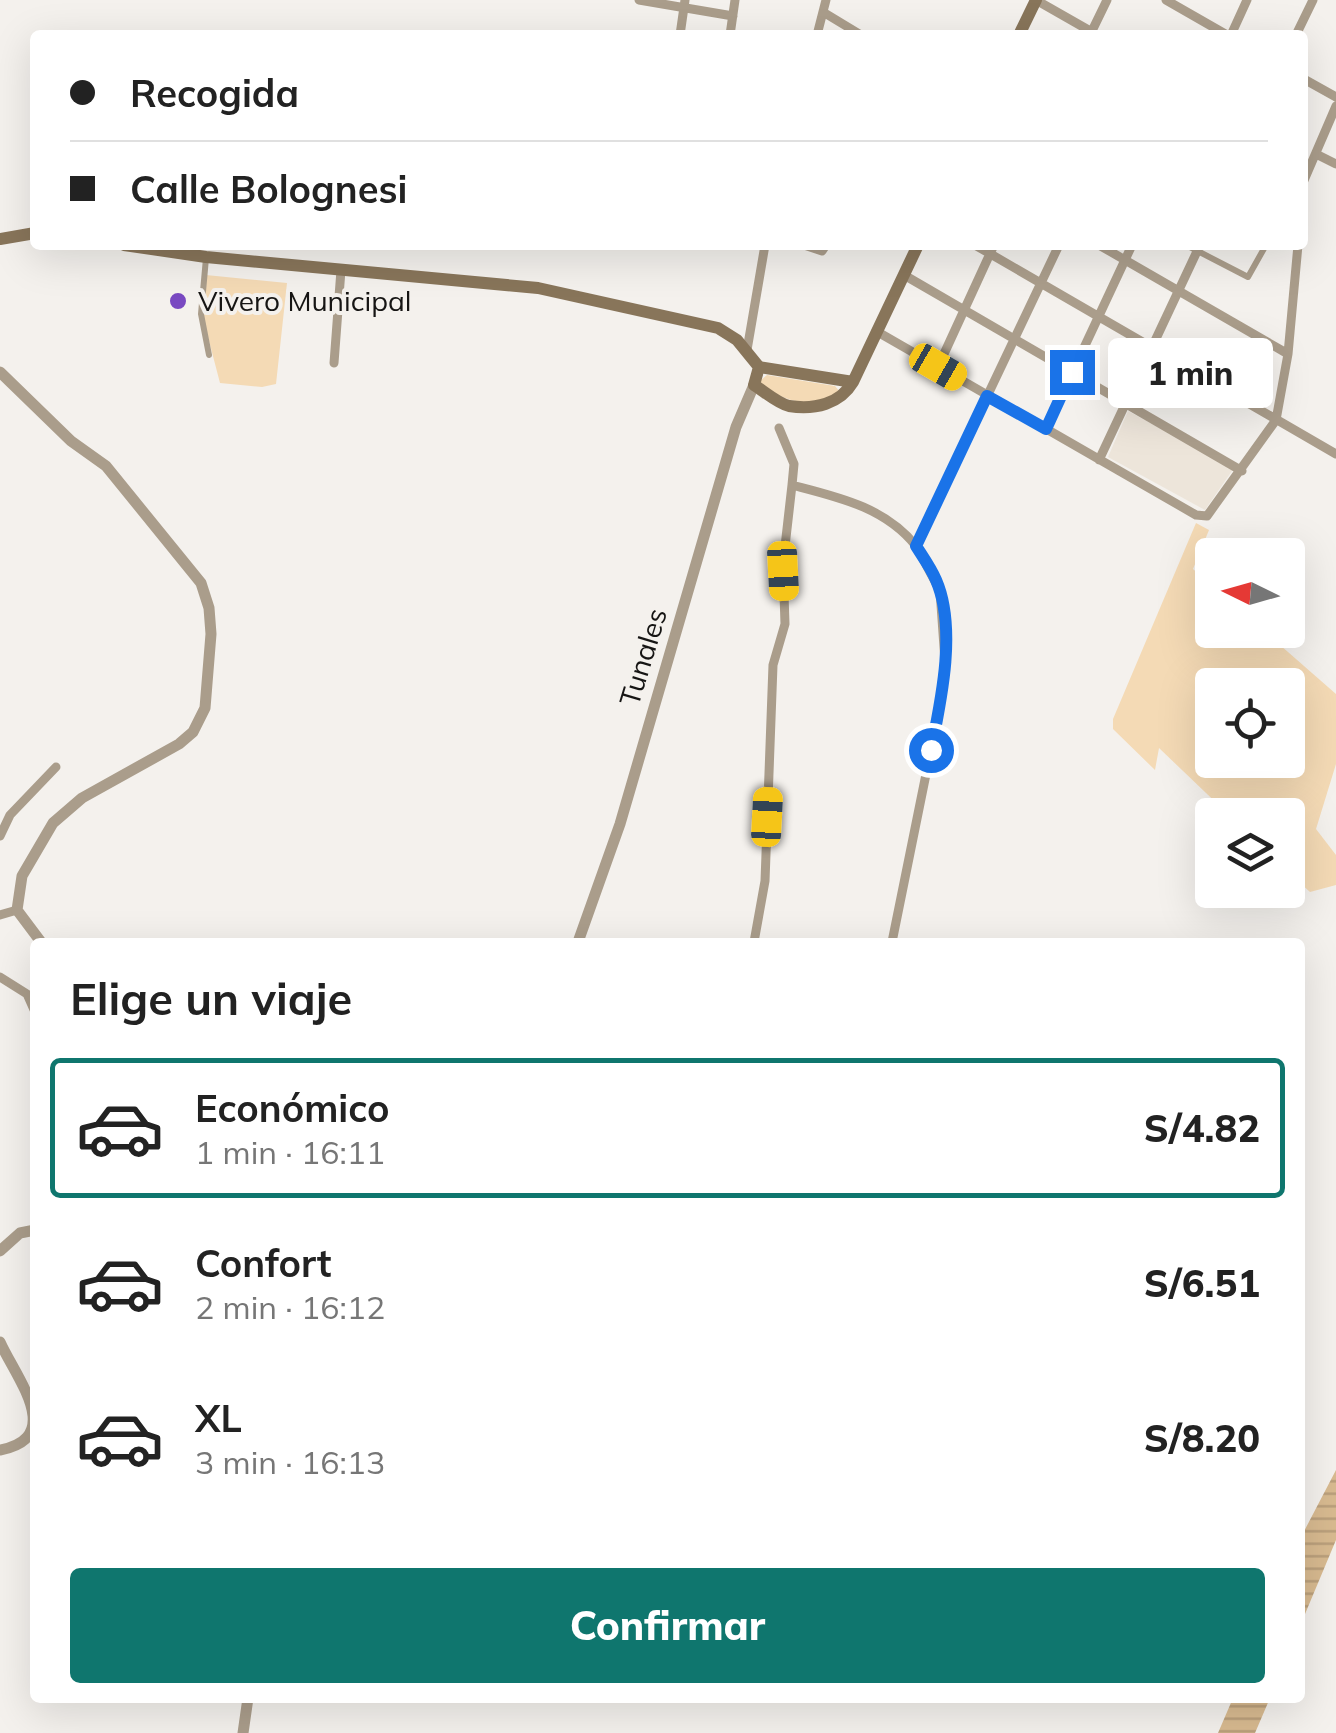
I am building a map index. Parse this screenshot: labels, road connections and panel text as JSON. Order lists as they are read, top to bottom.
{
  "streets": {
    "street": ["Tunales"]
  },
  "places": ["Vivero Municipal"],
  "north": "left",
  "page": {
    "banner": ["Recogida", "Calle Bolognesi"],
    "bubble": "1 min",
    "heading": "Elige un viaje",
    "list": [
      {
        "name": "Económico",
        "note": "1 min · 16:11",
        "value": "S/4.82"
      },
      {
        "name": "Confort",
        "note": "2 min · 16:12",
        "value": "S/6.51"
      },
      {
        "name": "XL",
        "note": "3 min · 16:13",
        "value": "S/8.20"
      }
    ],
    "buttons": "Confirmar"
  }
}
